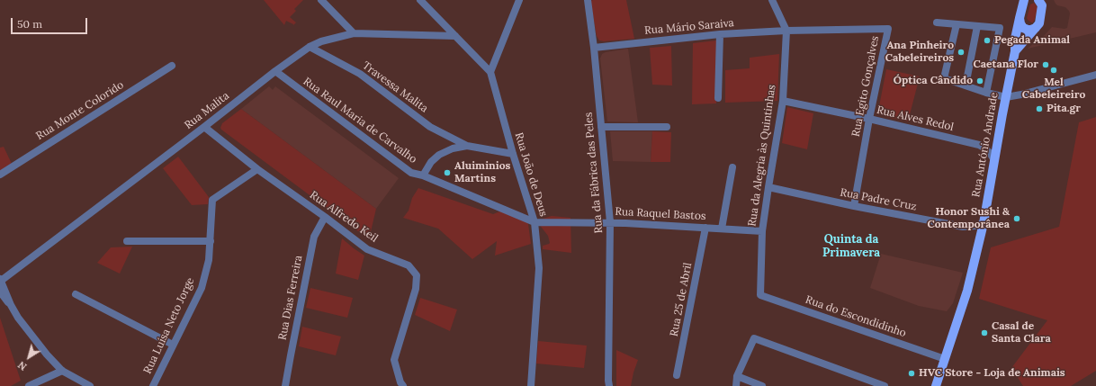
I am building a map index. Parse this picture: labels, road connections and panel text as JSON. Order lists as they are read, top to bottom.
{
  "streets": {
    "main road": ["Rua António Andrade"],
    "street": [
      "Rua Mário Saraiva",
      "Rua Egito Gonçalves",
      "Travessa Malita",
      "Rua Monte Colorido",
      "Rua Malita",
      "Rua Alves Redol",
      "Rua Raul Maria de Carvalho",
      "Rua da Alegria às Quintinhas",
      "Rua da Fábrica das Peles",
      "Rua João de Deus",
      "Rua Padre Cruz",
      "Rua Raquel Bastos",
      "Rua Alfredo Keil",
      "Rua Dias Ferreira",
      "Rua 25 de Abril",
      "Rua do Escondidinho",
      "Rua Luísa Neto Jorge"
    ]
  },
  "crossings": [
    ["Rua Mário Saraiva", "Rua Egito Gonçalves"],
    ["Rua Mário Saraiva", "Rua da Alegria às Quintinhas"],
    ["Rua Mário Saraiva", "Rua da Fábrica das Peles"],
    ["Rua Egito Gonçalves", "Rua Alves Redol"],
    ["Rua Egito Gonçalves", "Rua da Alegria às Quintinhas"],
    ["Rua Egito Gonçalves", "Rua Padre Cruz"],
    ["Travessa Malita", "Rua Malita"],
    ["Travessa Malita", "Rua Raul Maria de Carvalho"],
    ["Travessa Malita", "Rua João de Deus"],
    ["Rua Malita", "Rua Raul Maria de Carvalho"],
    ["Rua Malita", "Rua João de Deus"],
    ["Rua Malita", "Rua Alfredo Keil"],
    ["Rua Alves Redol", "Rua António Andrade"],
    ["Rua Alves Redol", "Rua da Alegria às Quintinhas"],
    ["Rua Raul Maria de Carvalho", "Rua João de Deus"],
    ["Rua Raul Maria de Carvalho", "Rua Raquel Bastos"],
    ["Rua António Andrade", "Rua Padre Cruz"],
    ["Rua António Andrade", "Rua do Escondidinho"],
    ["Rua da Alegria às Quintinhas", "Rua Padre Cruz"],
    ["Rua da Alegria às Quintinhas", "Rua Raquel Bastos"],
    ["Rua da Alegria às Quintinhas", "Rua do Escondidinho"],
    ["Rua da Fábrica das Peles", "Rua Raquel Bastos"],
    ["Rua João de Deus", "Rua Raquel Bastos"],
    ["Rua Raquel Bastos", "Rua 25 de Abril"],
    ["Rua Alfredo Keil", "Rua Dias Ferreira"],
    ["Rua Alfredo Keil", "Rua Luísa Neto Jorge"]
  ],
  "districts": ["Quinta da Primavera"],
  "places": [
    "Pegada Animal",
    "Ana Pinheiro Cabeleireiros",
    "Caetana Flor",
    "Mel Cabeleireiro",
    "Óptica Cândido",
    "Pita.gr",
    "Aluiminios Martins",
    "Honor Sushi & Contemporânea",
    "Casal de Santa Clara",
    "HVC Store - Loja de Animais"
  ],
  "scale_bar": "50 m",
  "north": "bottom left"
}
